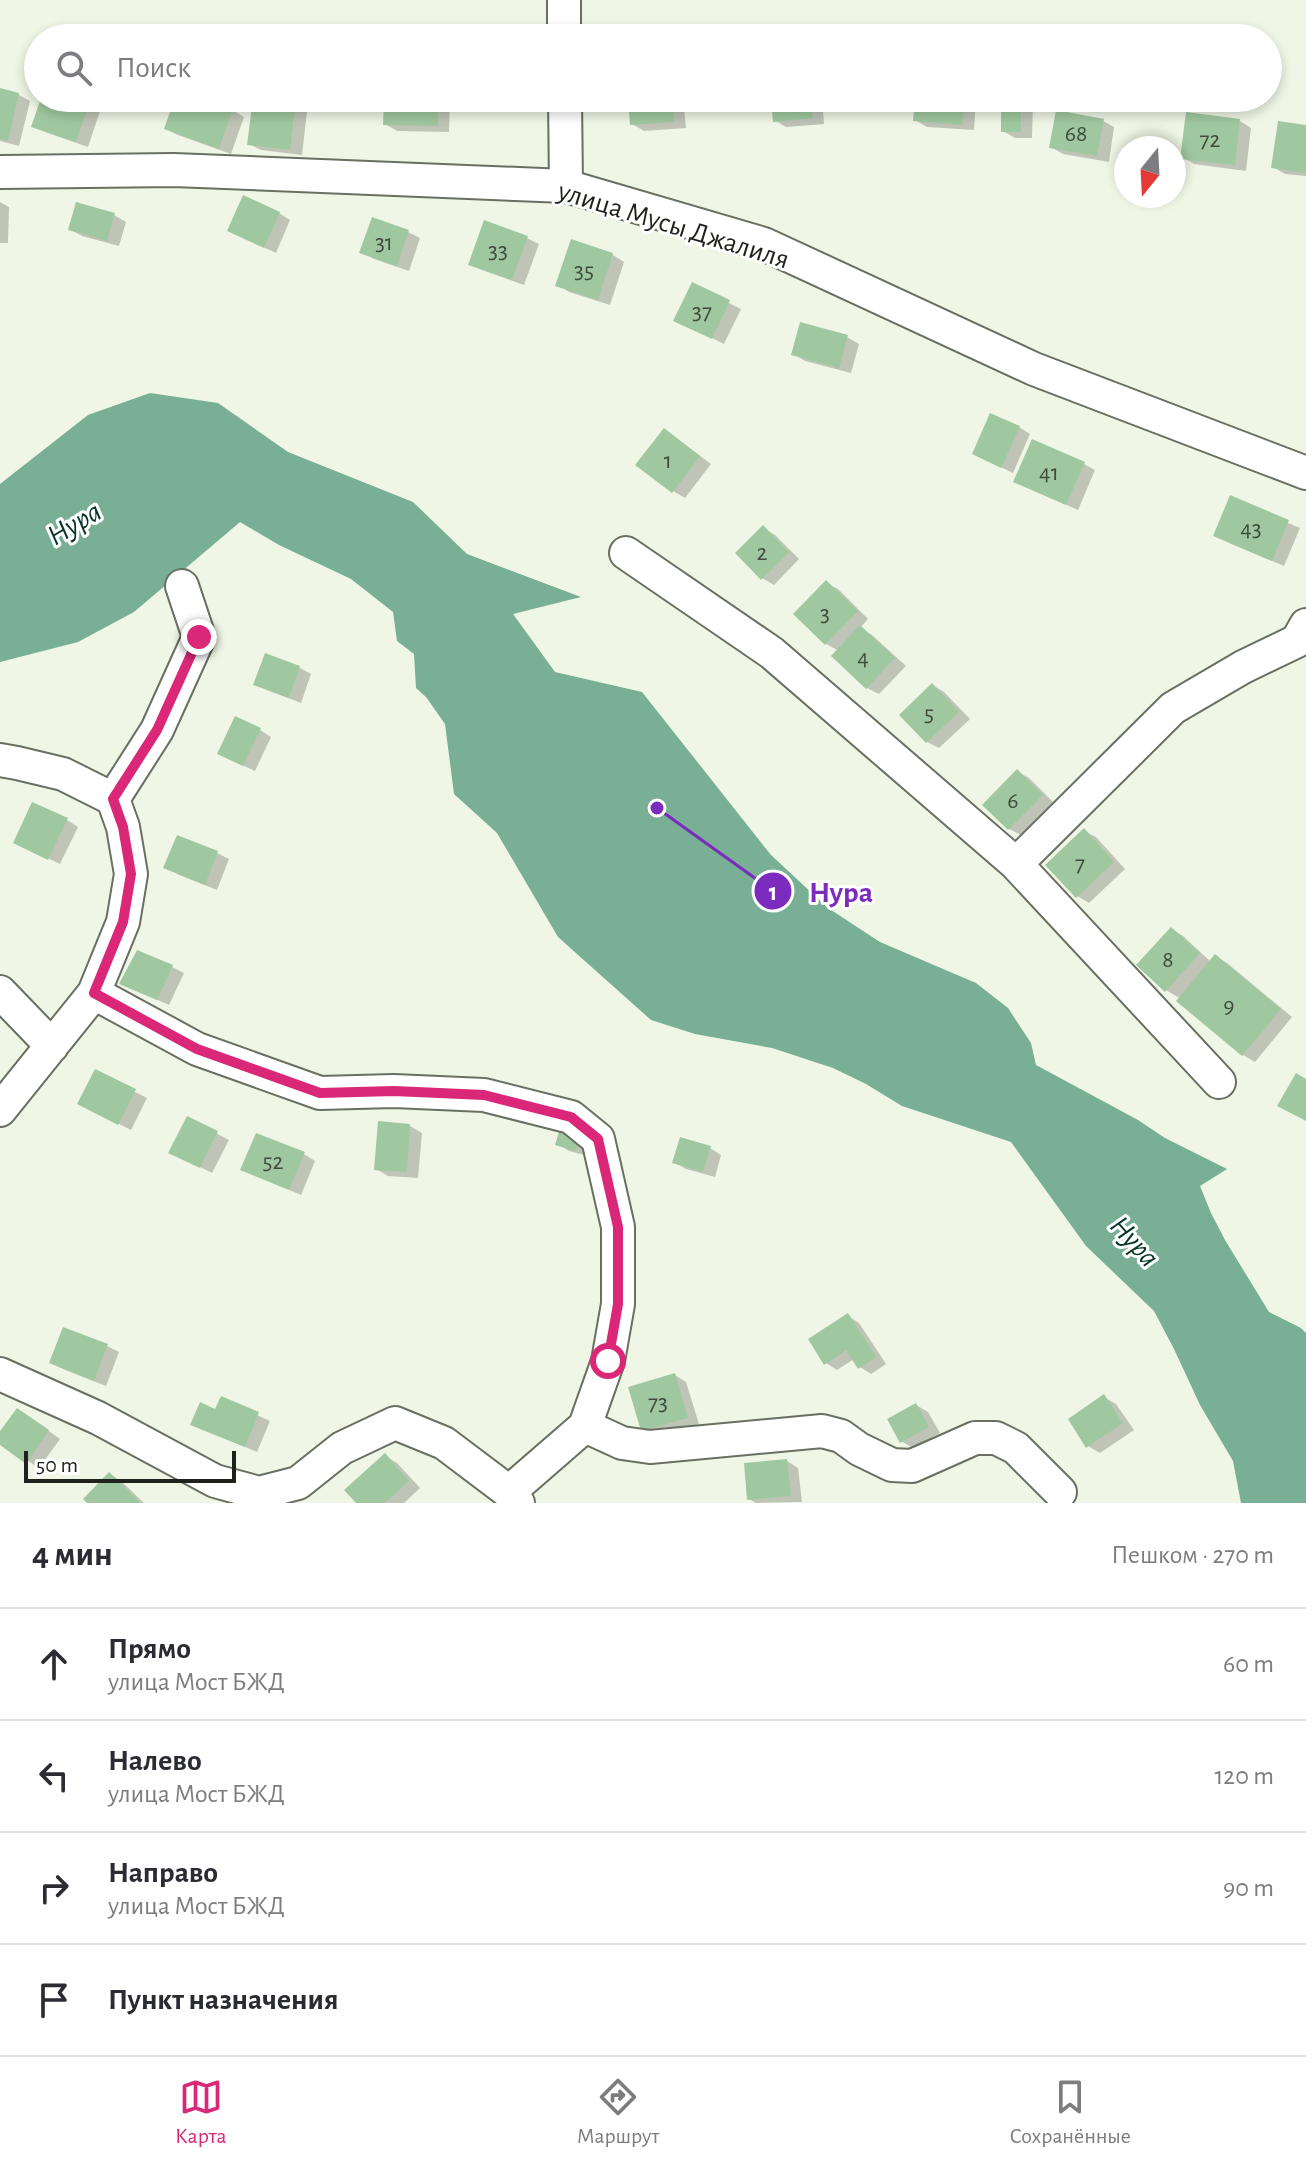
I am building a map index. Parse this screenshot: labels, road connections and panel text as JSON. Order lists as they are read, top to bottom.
{
  "streets": {
    "street": ["улица Мусы Джалиля"]
  },
  "water": ["Нура"],
  "places": ["Нура"],
  "house_numbers": [
    "68",
    "72",
    "31",
    "33",
    "35",
    "37",
    "1",
    "41",
    "43",
    "2",
    "3",
    "4",
    "5",
    "6",
    "7",
    "8",
    "9",
    "52",
    "73"
  ],
  "scale_bar": "50 m",
  "north": "bottom",
  "page": {
    "search": "Поиск",
    "scale": "50 m",
    "heading": ["4 мин", "Пешком · 270 m"],
    "list": [
      ["Прямо", "улица Мост БЖД", "60 m"],
      ["Налево", "улица Мост БЖД", "120 m"],
      ["Направо", "улица Мост БЖД", "90 m"],
      "Пункт назначения"
    ],
    "nav": ["Карта", "Маршрут", "Сохранённые"]
  }
}
